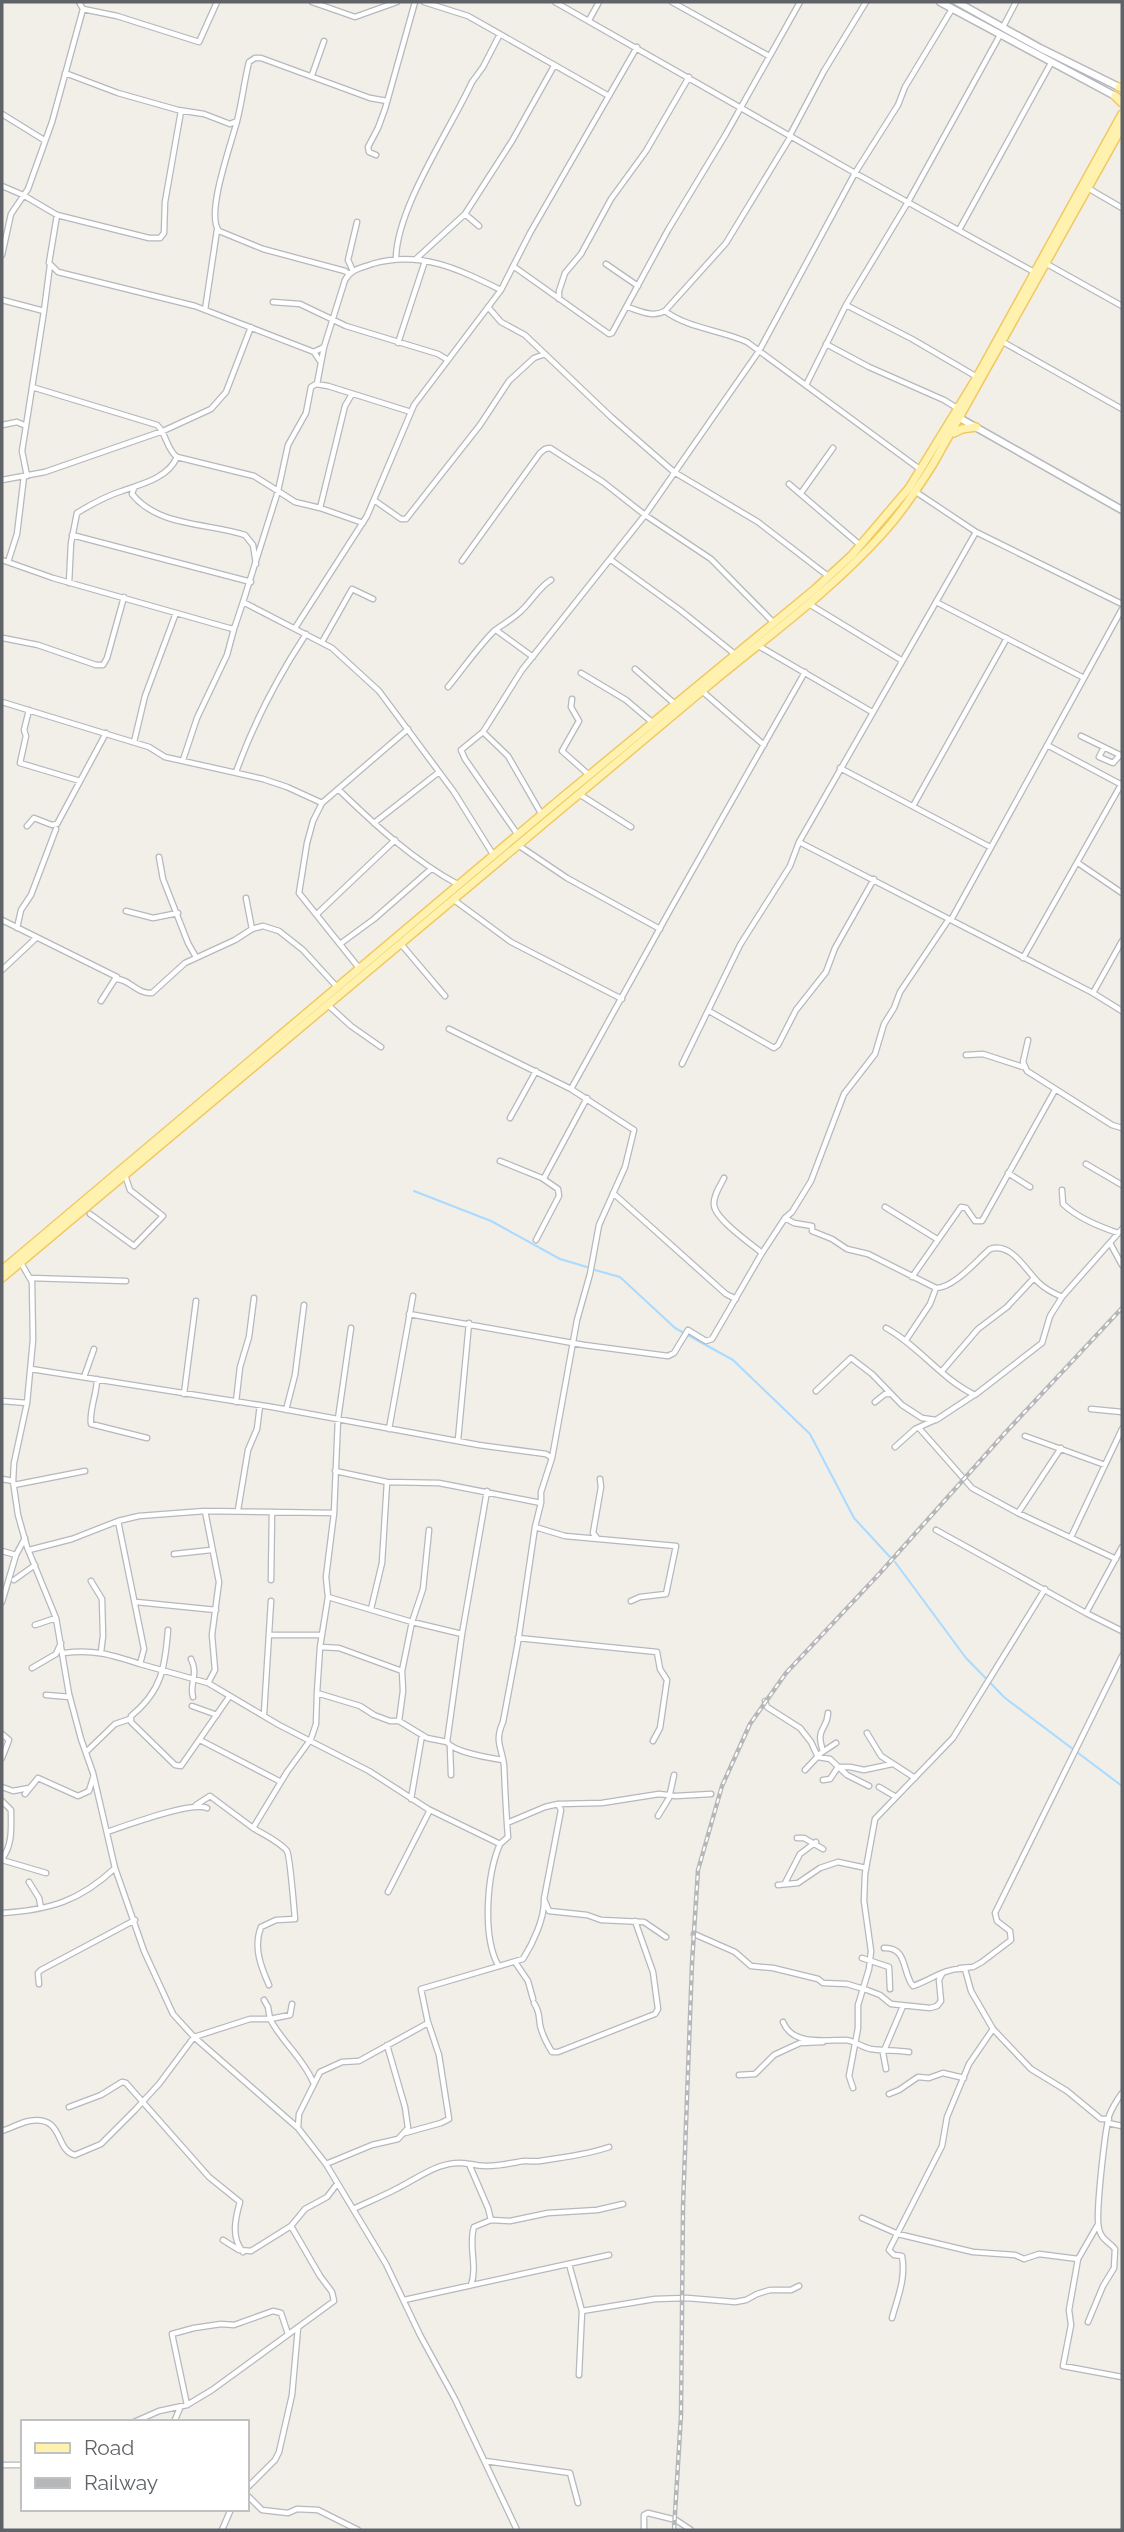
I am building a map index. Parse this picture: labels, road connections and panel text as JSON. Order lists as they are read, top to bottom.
{
  "legend": ["Road", "Railway"]
}
